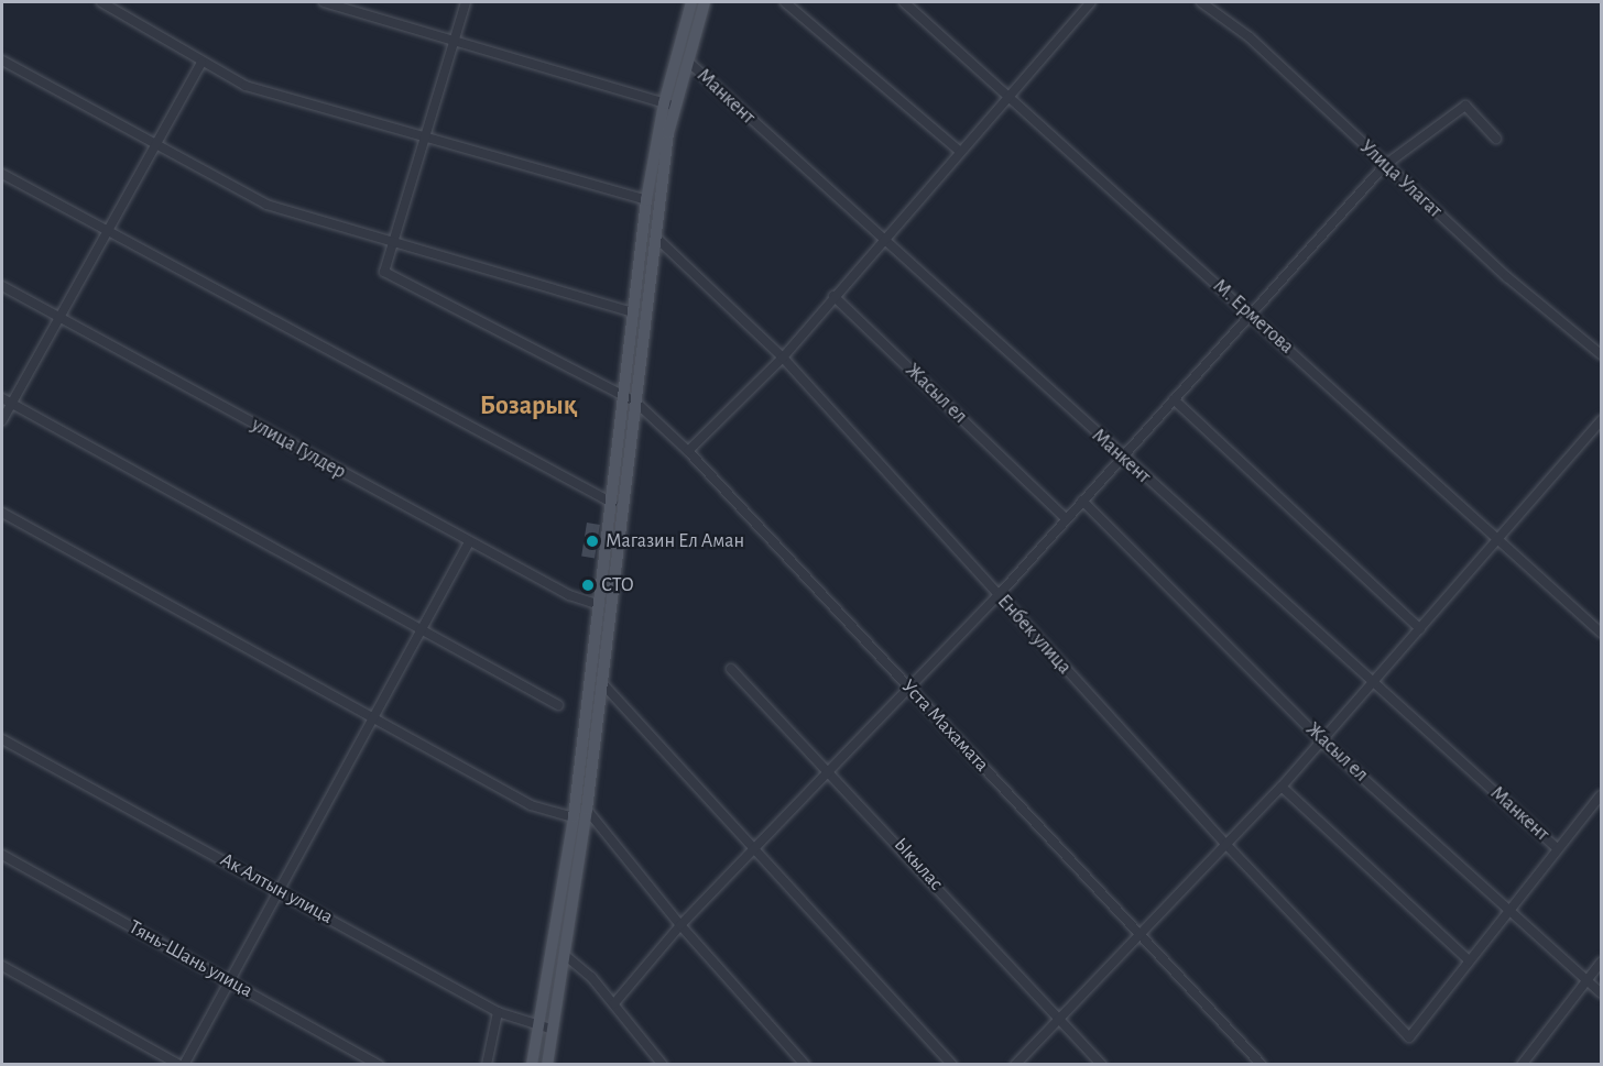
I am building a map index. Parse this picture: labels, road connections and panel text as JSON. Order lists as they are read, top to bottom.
{
  "streets": {
    "street": [
      "Манкент",
      "Улица Улагат",
      "М. Ерметова",
      "Жасыл ел",
      "улица Гулдер",
      "Енбек улица",
      "Уста Махамата",
      "Ыкылас",
      "Ак Алтын улица",
      "Тянь-Шань улица"
    ]
  },
  "districts": ["Бозарық"],
  "places": ["Магазин Ел Аман", "СТО"]
}
